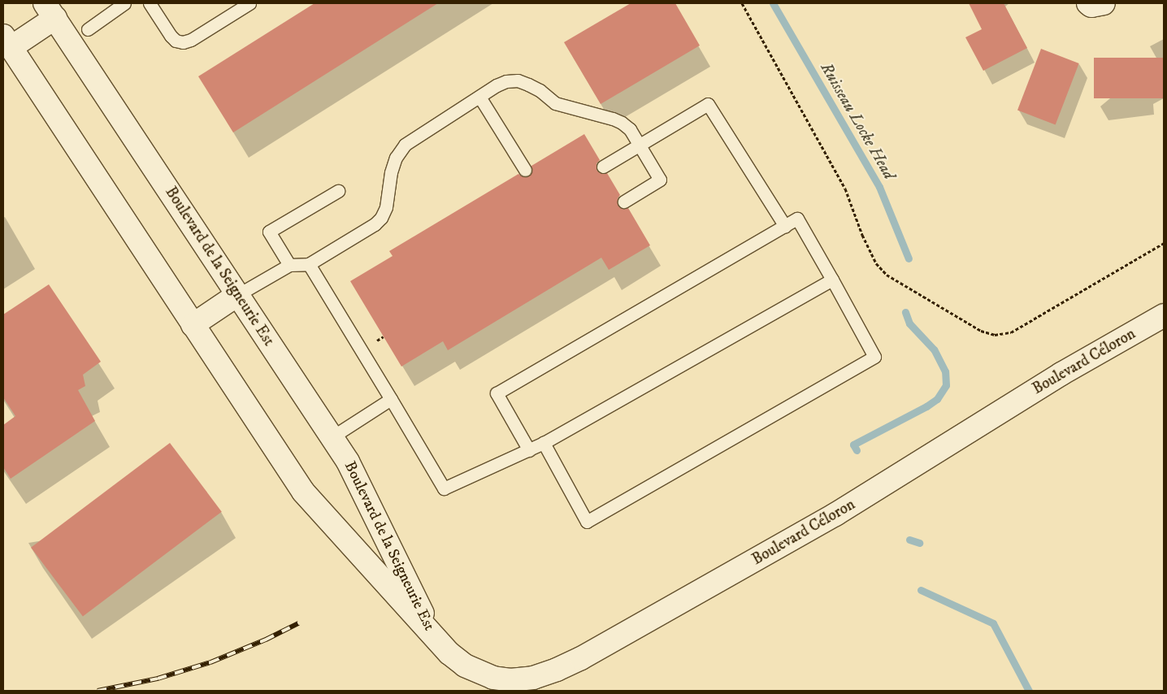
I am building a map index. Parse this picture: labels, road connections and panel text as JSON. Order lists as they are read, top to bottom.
{
  "streets": {
    "main road": ["Boulevard de la Seigneurie Est", "Boulevard Céloron"]
  },
  "crossings": [
    ["Boulevard de la Seigneurie Est", "Boulevard Céloron"]
  ],
  "water": ["Ruisseau Locke Head"]
}
